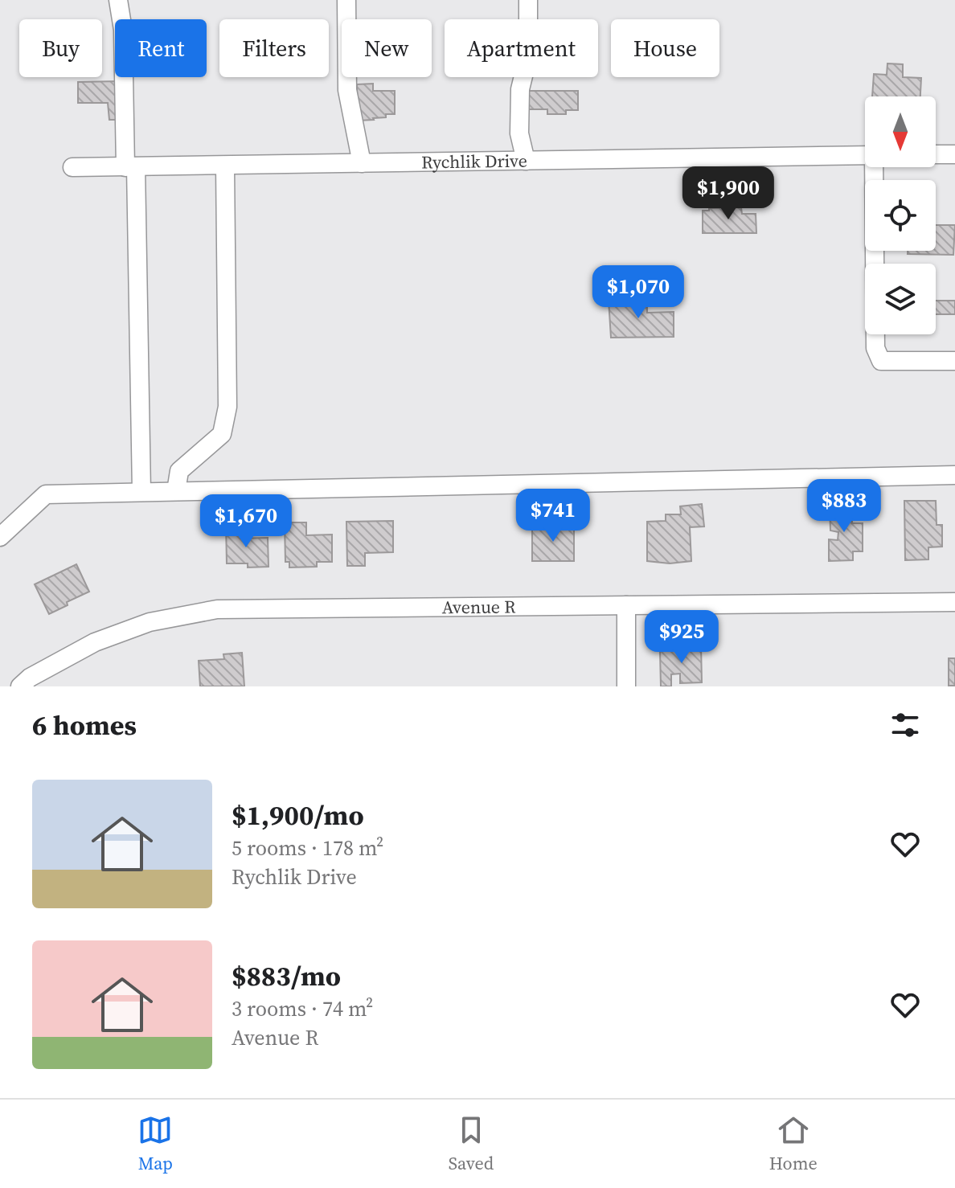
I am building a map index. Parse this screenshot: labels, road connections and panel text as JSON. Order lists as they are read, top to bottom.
{
  "streets": {
    "street": ["Rychlik Drive", "Avenue R"]
  },
  "north": "bottom",
  "page": {
    "chip": [
      "Buy",
      "Rent",
      "Filters",
      "New",
      "Apartment",
      "House"
    ],
    "price": [
      "$1,900",
      "$1,070",
      "$883",
      "$741",
      "$1,670",
      "$925"
    ],
    "heading": "6 homes",
    "list": [
      {
        "name": "$1,900/mo",
        "note": "5 rooms · 178 m² · Rychlik Drive"
      },
      {
        "name": "$883/mo",
        "note": "3 rooms · 74 m² · Avenue R"
      }
    ],
    "tabs": ["Map", "Saved", "Home"]
  }
}
